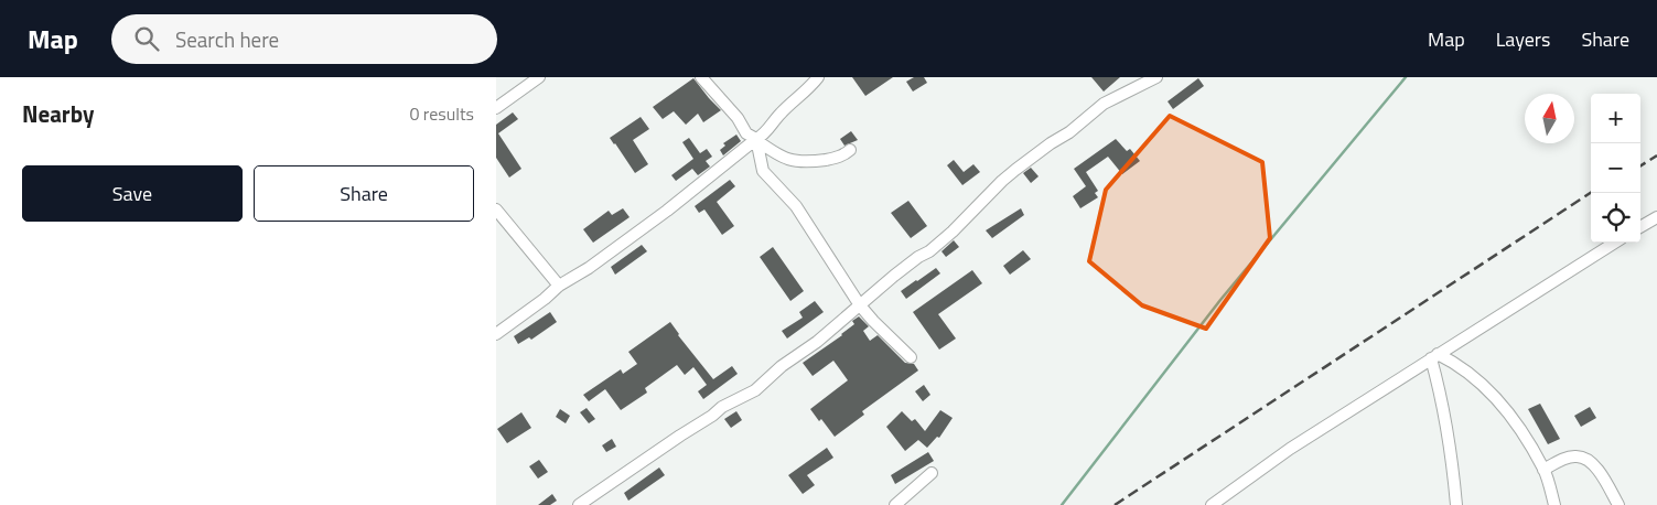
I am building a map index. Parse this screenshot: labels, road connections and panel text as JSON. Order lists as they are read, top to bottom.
{
  "north": "top",
  "page": {
    "header": "Map",
    "search": "Search here",
    "nav": ["Map", "Layers", "Share"],
    "heading": ["Nearby", "0 results"],
    "map_buttons": ["+", "−"],
    "buttons": ["Save", "Share"]
  }
}
